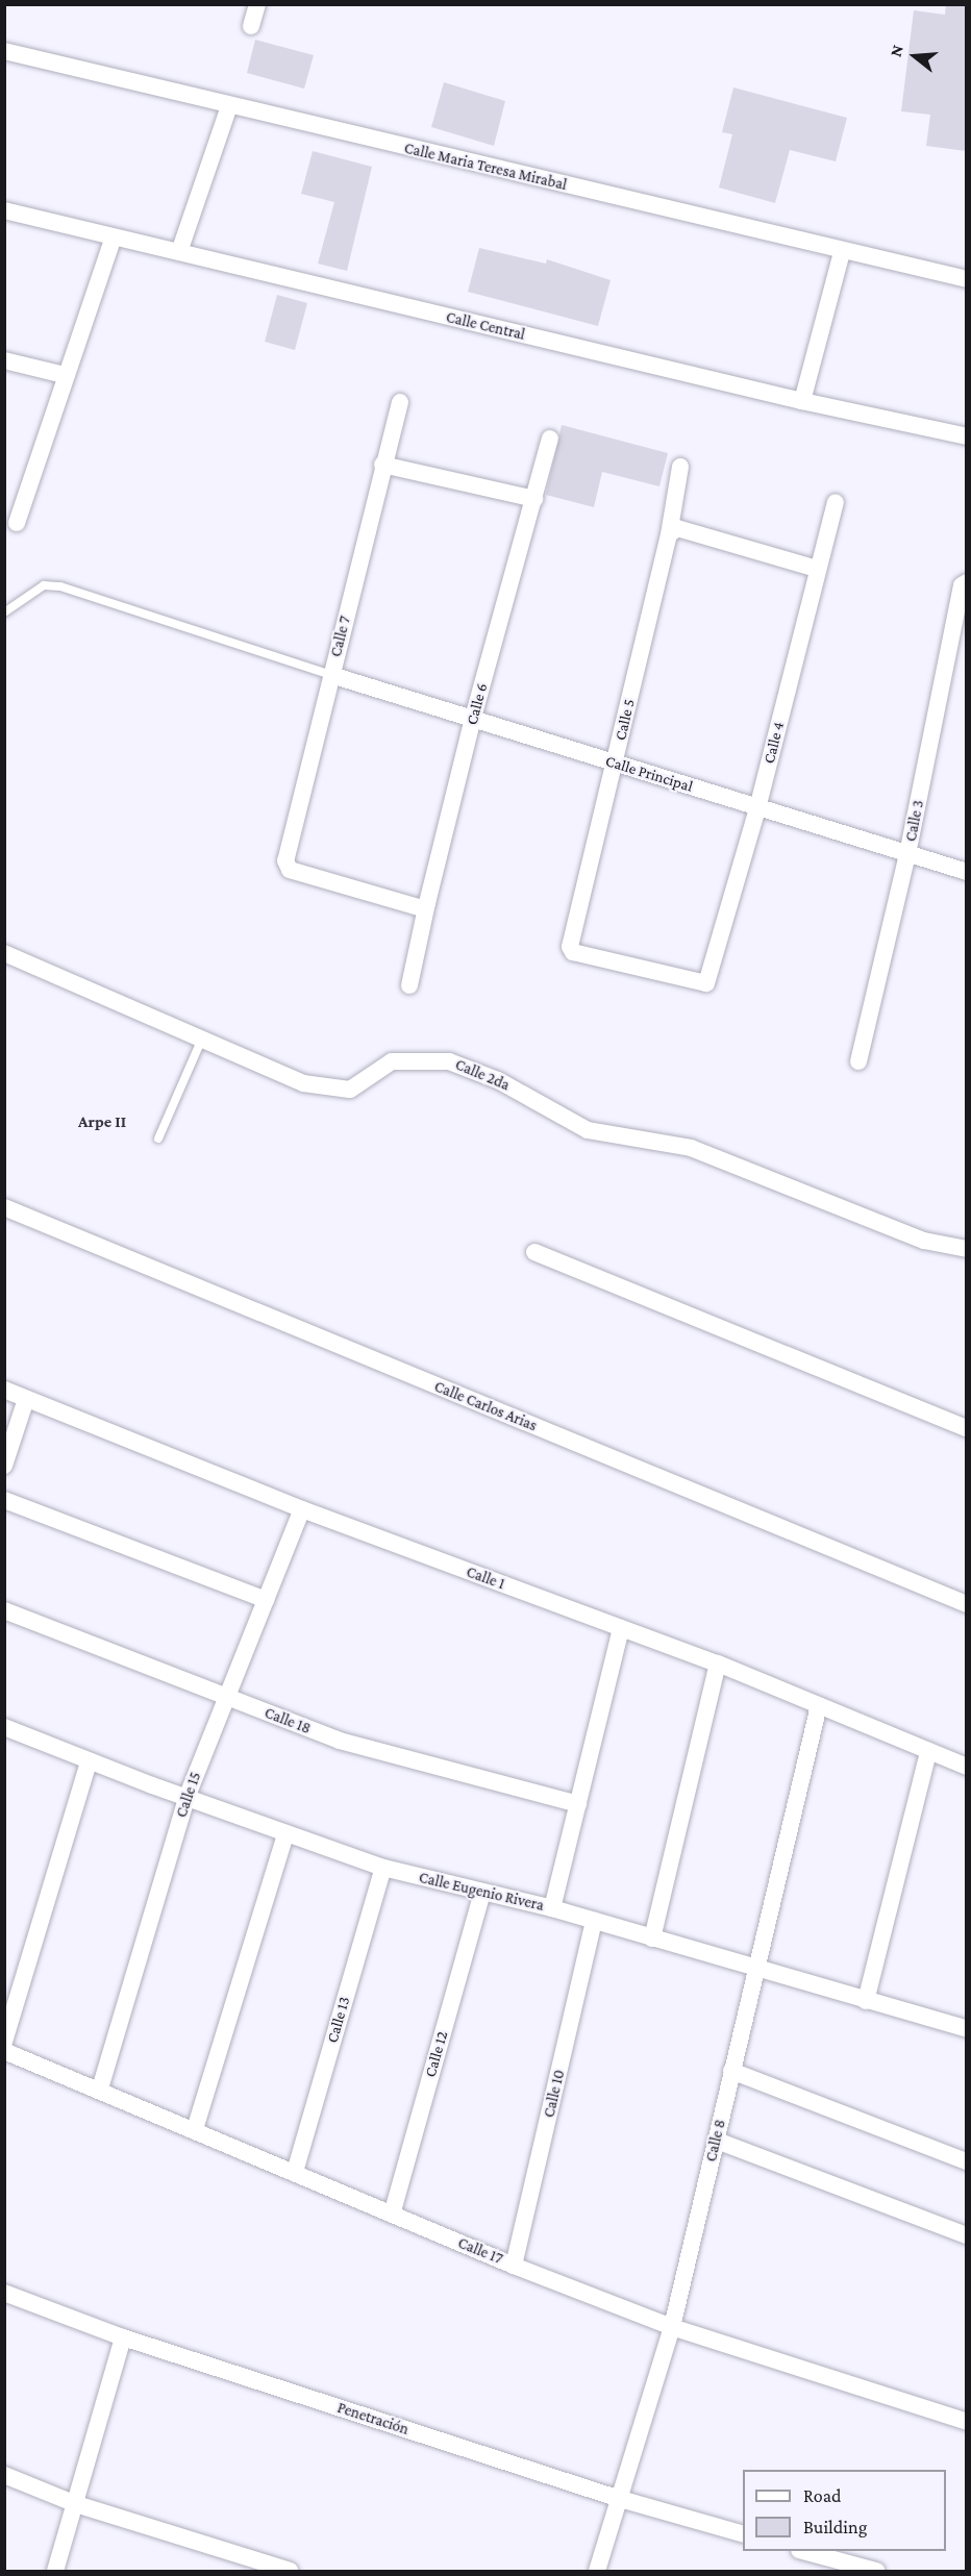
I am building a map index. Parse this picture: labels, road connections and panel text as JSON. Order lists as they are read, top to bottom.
{
  "streets": {
    "street": [
      "Calle Maria Teresa Mirabal",
      "Calle Central",
      "Calle 7",
      "Calle 6",
      "Calle 5",
      "Calle 4",
      "Calle Principal",
      "Calle 3",
      "Calle 2da",
      "Calle Carlos Arias",
      "Calle 1",
      "Calle 18",
      "Calle 15",
      "Calle Eugenio Rivera",
      "Calle 13",
      "Calle 12",
      "Calle 10",
      "Calle 8",
      "Calle 17",
      "Penetración"
    ]
  },
  "crossings": [
    ["Calle 7", "Calle 6"],
    ["Calle 7", "Calle Principal"],
    ["Calle 6", "Calle Principal"],
    ["Calle 5", "Calle 4"],
    ["Calle 5", "Calle Principal"],
    ["Calle 4", "Calle Principal"],
    ["Calle Principal", "Calle 3"],
    ["Calle 1", "Calle 15"],
    ["Calle 1", "Calle 8"],
    ["Calle 18", "Calle 15"],
    ["Calle 15", "Calle Eugenio Rivera"],
    ["Calle 15", "Calle 17"],
    ["Calle Eugenio Rivera", "Calle 13"],
    ["Calle Eugenio Rivera", "Calle 12"],
    ["Calle Eugenio Rivera", "Calle 10"],
    ["Calle Eugenio Rivera", "Calle 8"],
    ["Calle 13", "Calle 17"],
    ["Calle 12", "Calle 17"],
    ["Calle 10", "Calle 17"],
    ["Calle 8", "Calle 17"],
    ["Calle 8", "Penetración"]
  ],
  "districts": ["Arpe II"],
  "legend": ["Road", "Building"],
  "north": "left"
}
